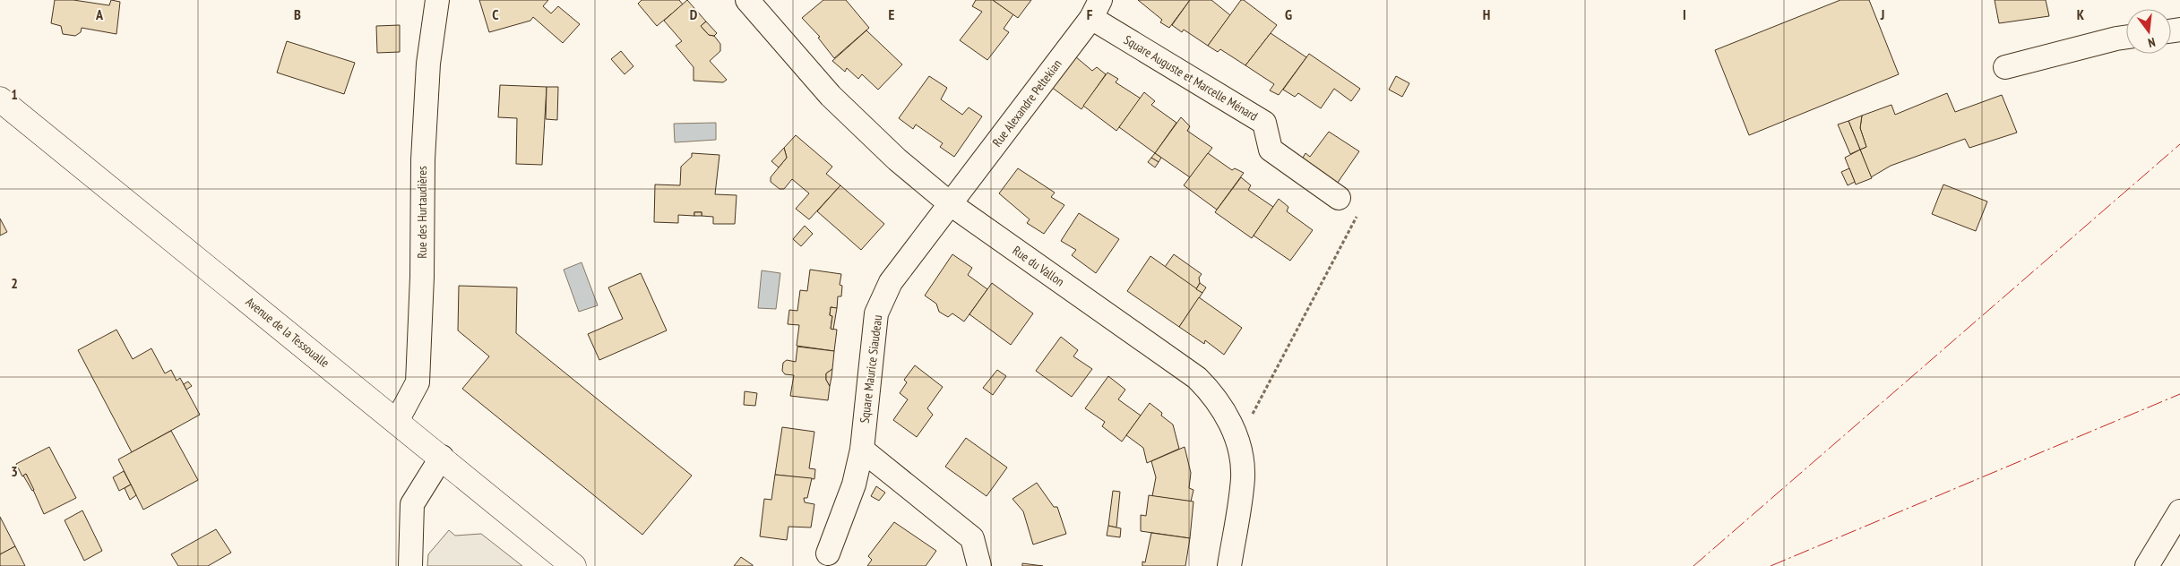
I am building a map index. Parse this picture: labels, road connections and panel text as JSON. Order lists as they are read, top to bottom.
{
  "streets": {
    "main road": ["Avenue de la Tessoualle"],
    "street": [
      "Square Auguste et Marcelle Ménard",
      "Rue Alexandre Peltekian",
      "Rue des Hurtaudières",
      "Rue du Vallon",
      "Square Maurice Siaudeau"
    ]
  },
  "crossings": [
    ["Square Auguste et Marcelle Ménard", "Rue Alexandre Peltekian"],
    ["Rue Alexandre Peltekian", "Rue du Vallon"],
    ["Rue Alexandre Peltekian", "Square Maurice Siaudeau"],
    ["Rue des Hurtaudières", "Avenue de la Tessoualle"],
    ["Rue du Vallon", "Square Maurice Siaudeau"]
  ],
  "north": "bottom",
  "grid": {
    "columns": [
      "A",
      "B",
      "C",
      "D",
      "E",
      "F",
      "G",
      "H",
      "I",
      "J",
      "K"
    ],
    "rows": ["1", "2", "3"]
  }
}
